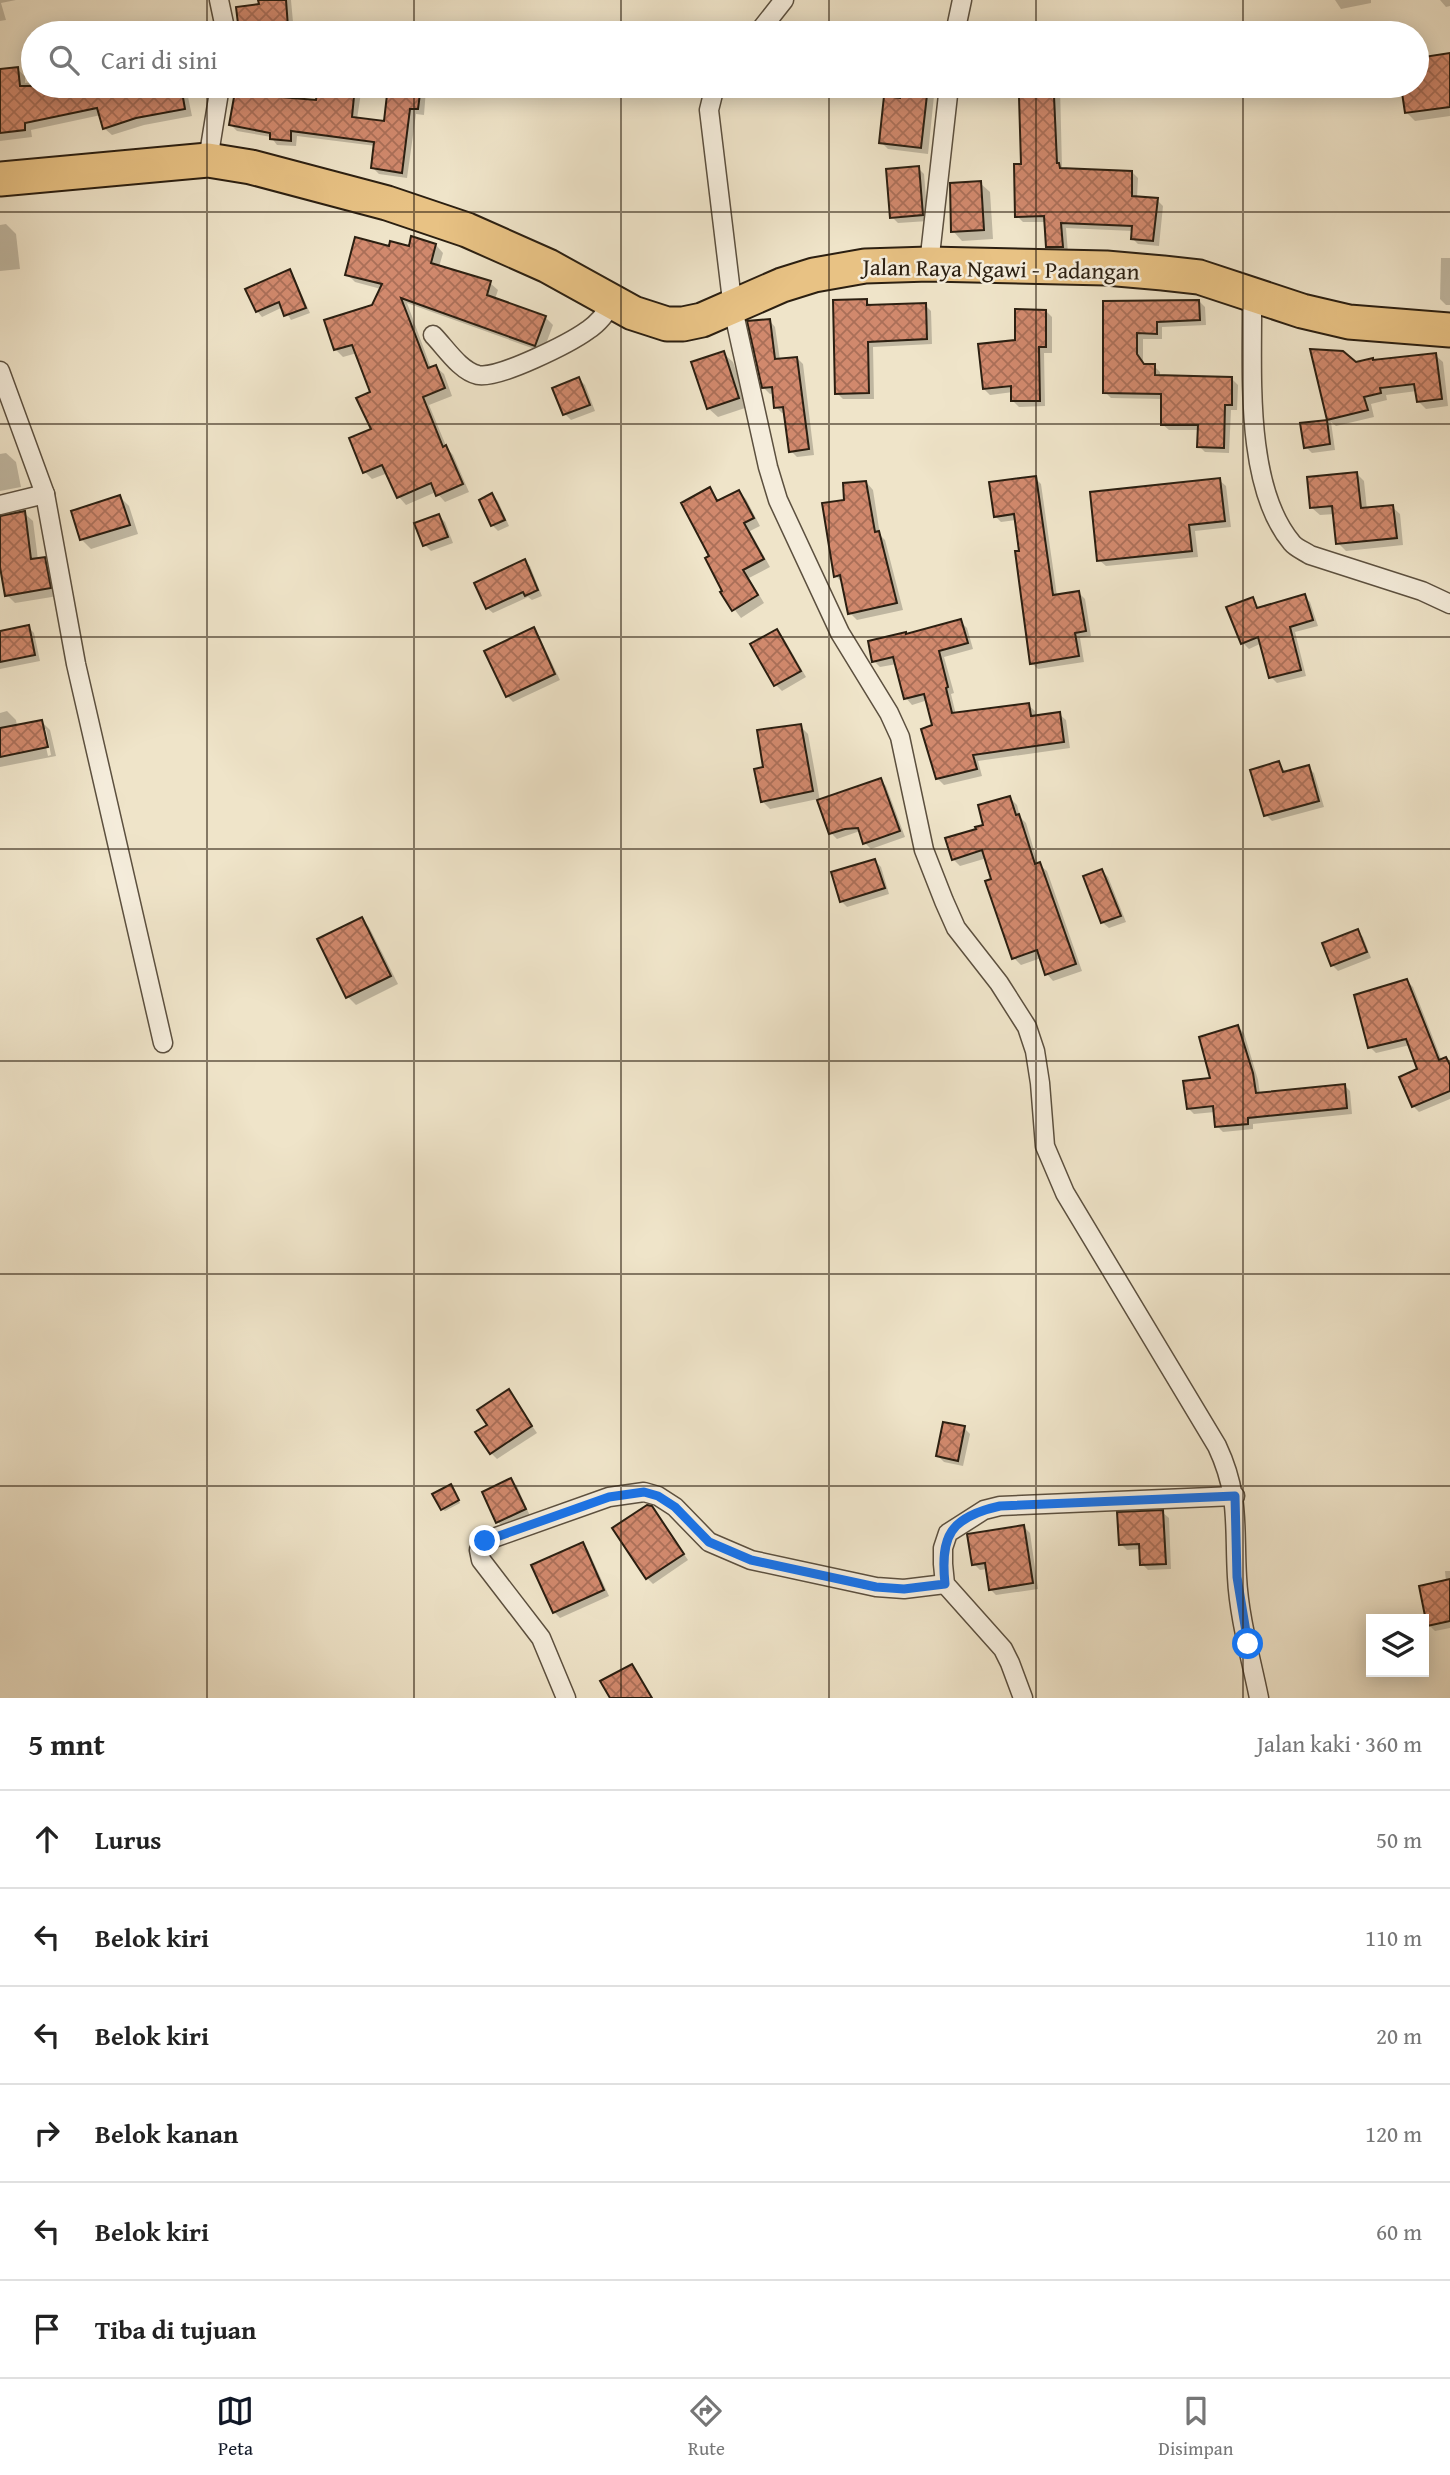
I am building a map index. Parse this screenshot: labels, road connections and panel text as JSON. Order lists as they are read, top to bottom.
{
  "streets": {
    "highway": ["Jalan Raya Ngawi - Padangan"]
  },
  "page": {
    "search": "Cari di sini",
    "heading": ["5 mnt", "Jalan kaki · 360 m"],
    "list": [
      ["Lurus", "50 m"],
      ["Belok kiri", "110 m"],
      ["Belok kiri", "20 m"],
      ["Belok kanan", "120 m"],
      ["Belok kiri", "60 m"],
      "Tiba di tujuan"
    ],
    "nav": ["Peta", "Rute", "Disimpan"]
  }
}
